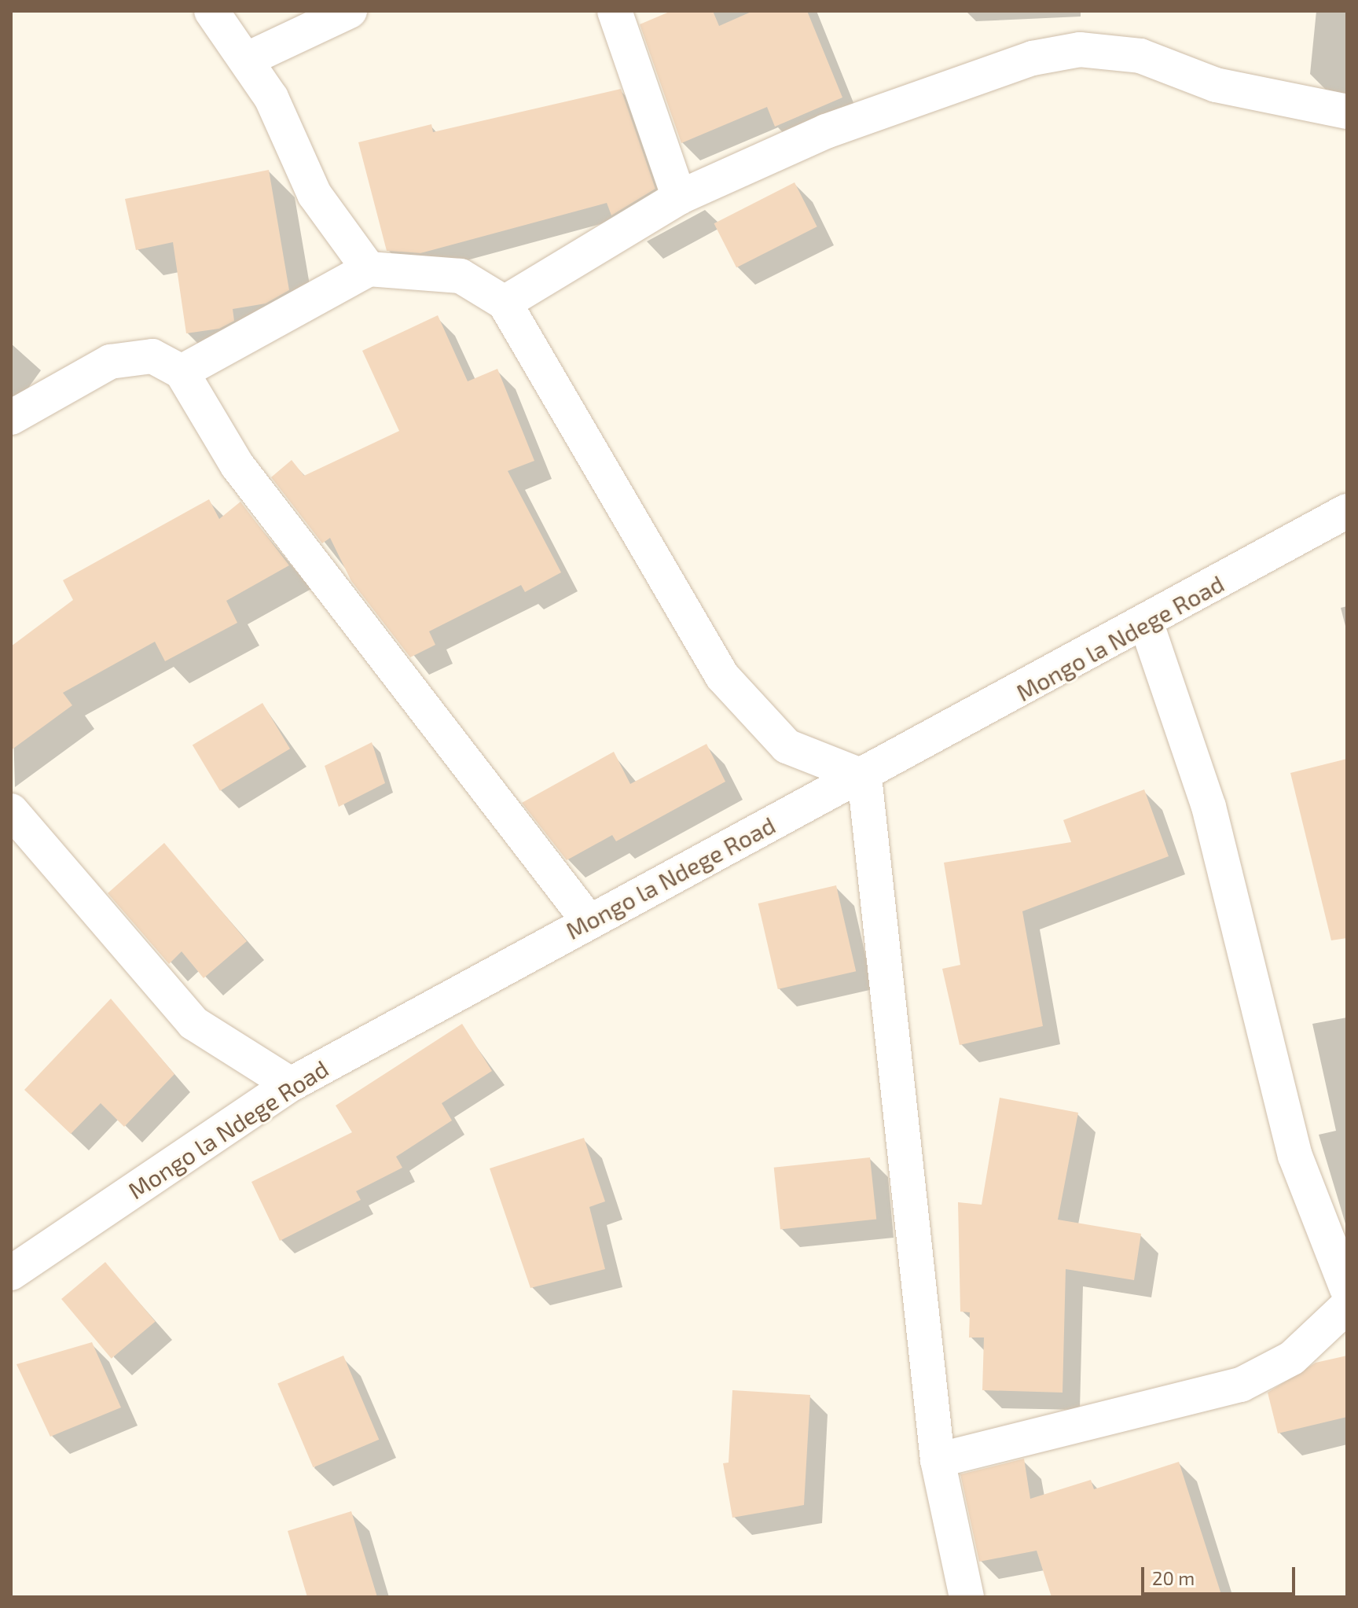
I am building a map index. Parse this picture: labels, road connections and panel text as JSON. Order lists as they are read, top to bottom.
{
  "streets": {
    "street": ["Mongo la Ndege Road"]
  },
  "scale_bar": "20 m"
}
